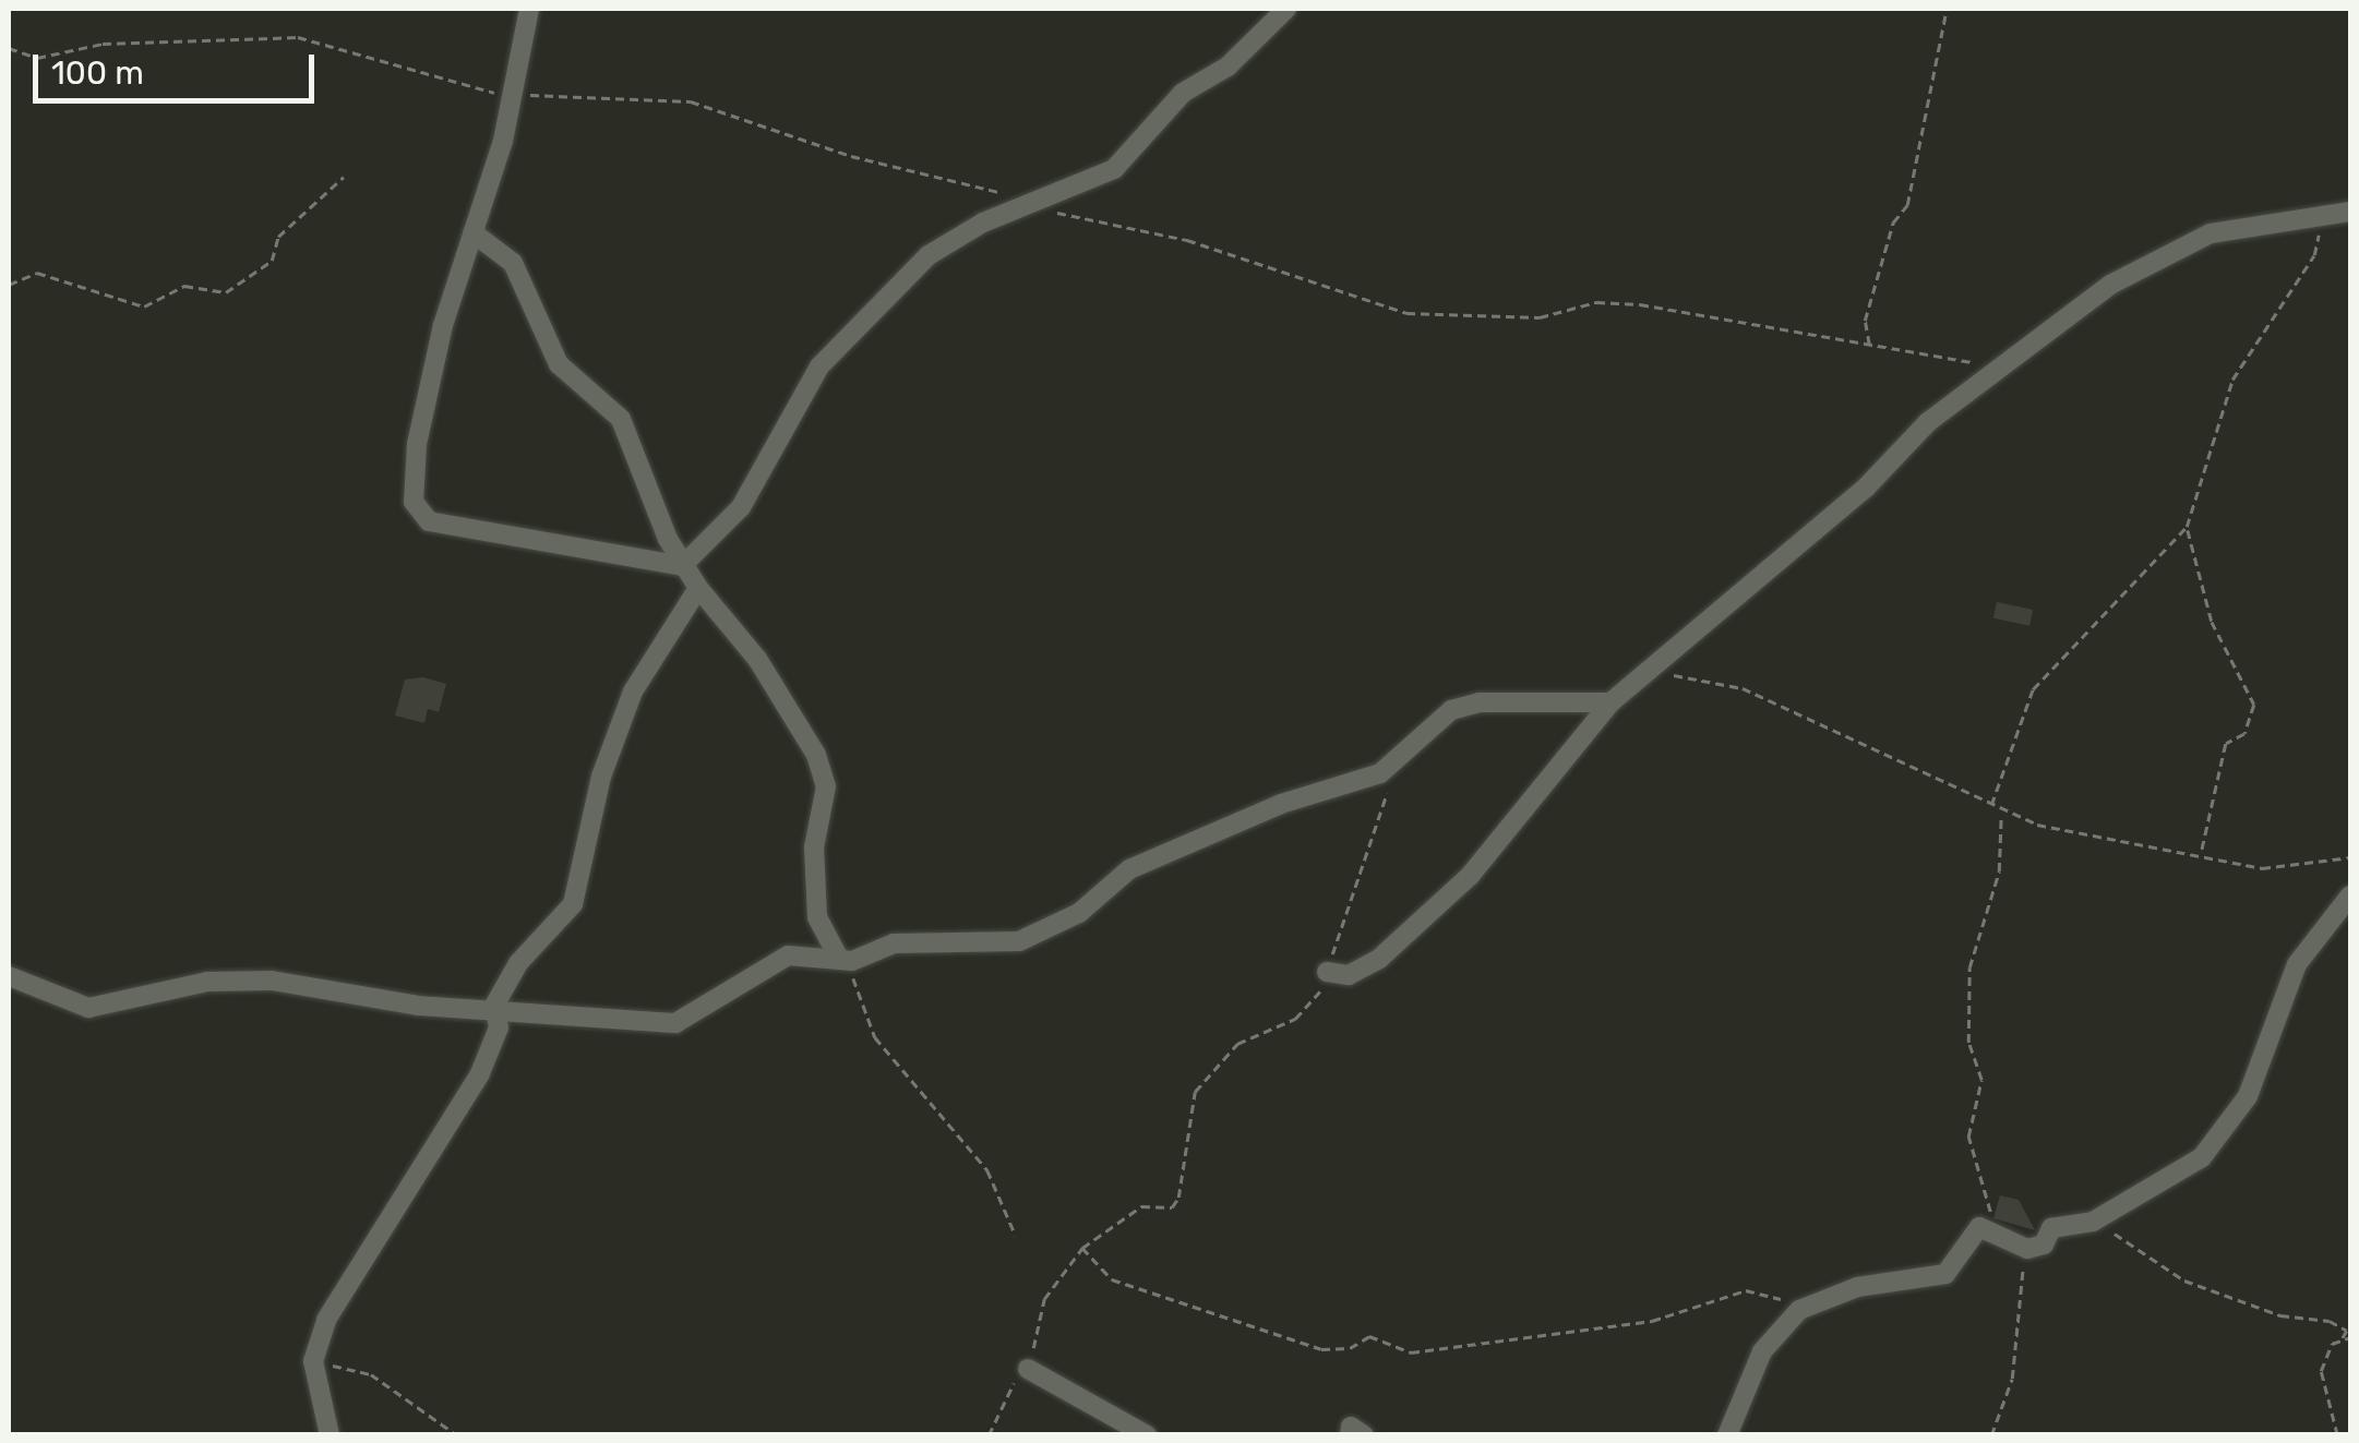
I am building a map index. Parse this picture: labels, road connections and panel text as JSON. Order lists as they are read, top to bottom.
{
  "scale_bar": "100 m"
}
